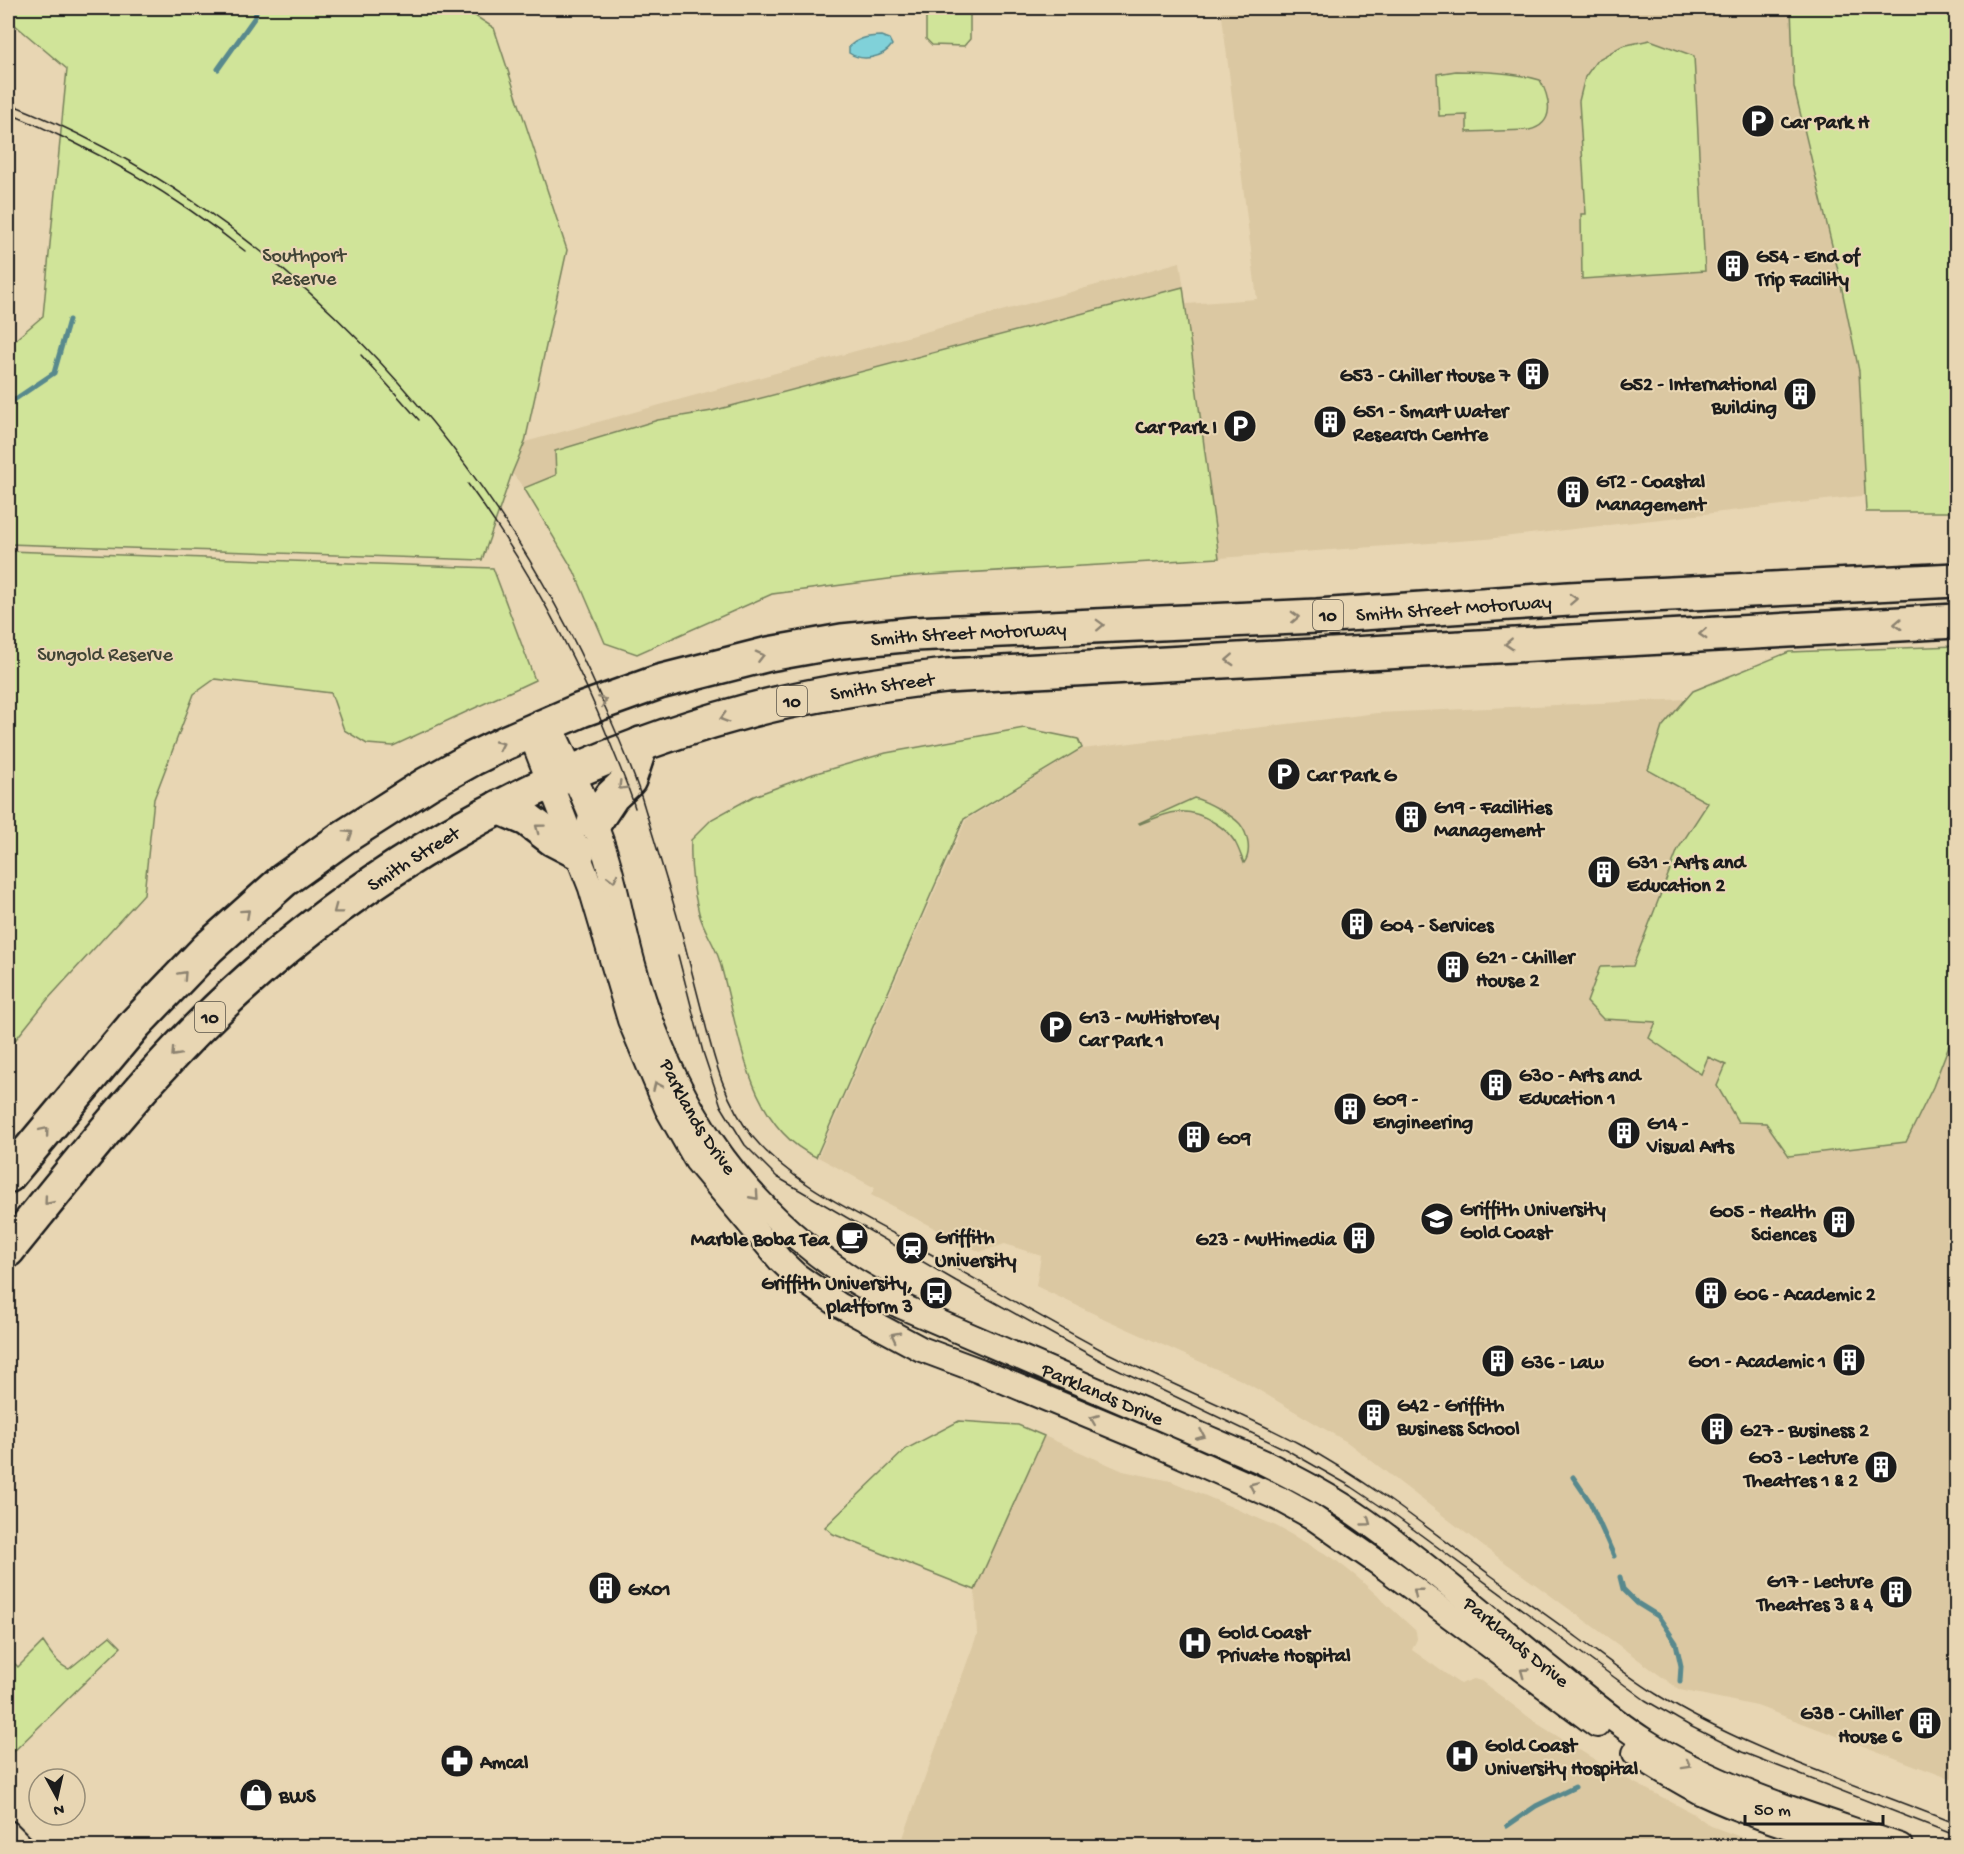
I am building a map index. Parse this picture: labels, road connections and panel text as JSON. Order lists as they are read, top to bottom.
{
  "streets": {
    "highway": ["Smith Street Motorway", "10", "Smith Street"],
    "street": ["Parklands Drive"]
  },
  "crossings": [
    ["Smith Street Motorway", "10"],
    ["Smith Street Motorway", "Smith Street"],
    ["Smith Street Motorway", "Parklands Drive"],
    ["10", "Parklands Drive"],
    ["Smith Street", "Parklands Drive"]
  ],
  "parks": ["Southport Reserve", "Sungold Reserve"],
  "places": {
    "parking": [
      "Car Park H",
      "Car Park I",
      "Car Park G",
      "G13 - Multistorey Car Park 1"
    ],
    "building": [
      "G54 - End of Trip Facility",
      "G53 - Chiller House 7",
      "G52 - International Building",
      "G51 - Smart Water Research Centre",
      "GT2 - Coastal Management",
      "G19 - Facilities Management",
      "G31 - Arts and Education 2",
      "G04 - Services",
      "G21 - Chiller House 2",
      "G30 - Arts and Education 1",
      "G09 - Engineering",
      "G14 - Visual Arts",
      "G09",
      "G05 - Health Sciences",
      "G23 - Multimedia",
      "G06 - Academic 2",
      "G01 - Academic 1",
      "G36 - Law",
      "G42 - Griffith Business School",
      "G27 - Business 2",
      "G03 - Lecture Theatres 1 & 2",
      "GX01",
      "G17 - Lecture Theatres 3 & 4",
      "G38 - Chiller House 6"
    ],
    "school or university": ["Griffith University Gold Coast"],
    "cafe": ["Marble Boba Tea"],
    "station": ["Griffith University"],
    "bus stop": ["Griffith University, platform 3"],
    "hospital": ["Gold Coast Private Hospital", "Gold Coast University Hospital"],
    "pharmacy": ["Amcal"],
    "shop": ["BWS"]
  },
  "scale_bar": "50 m",
  "north": "bottom"
}
